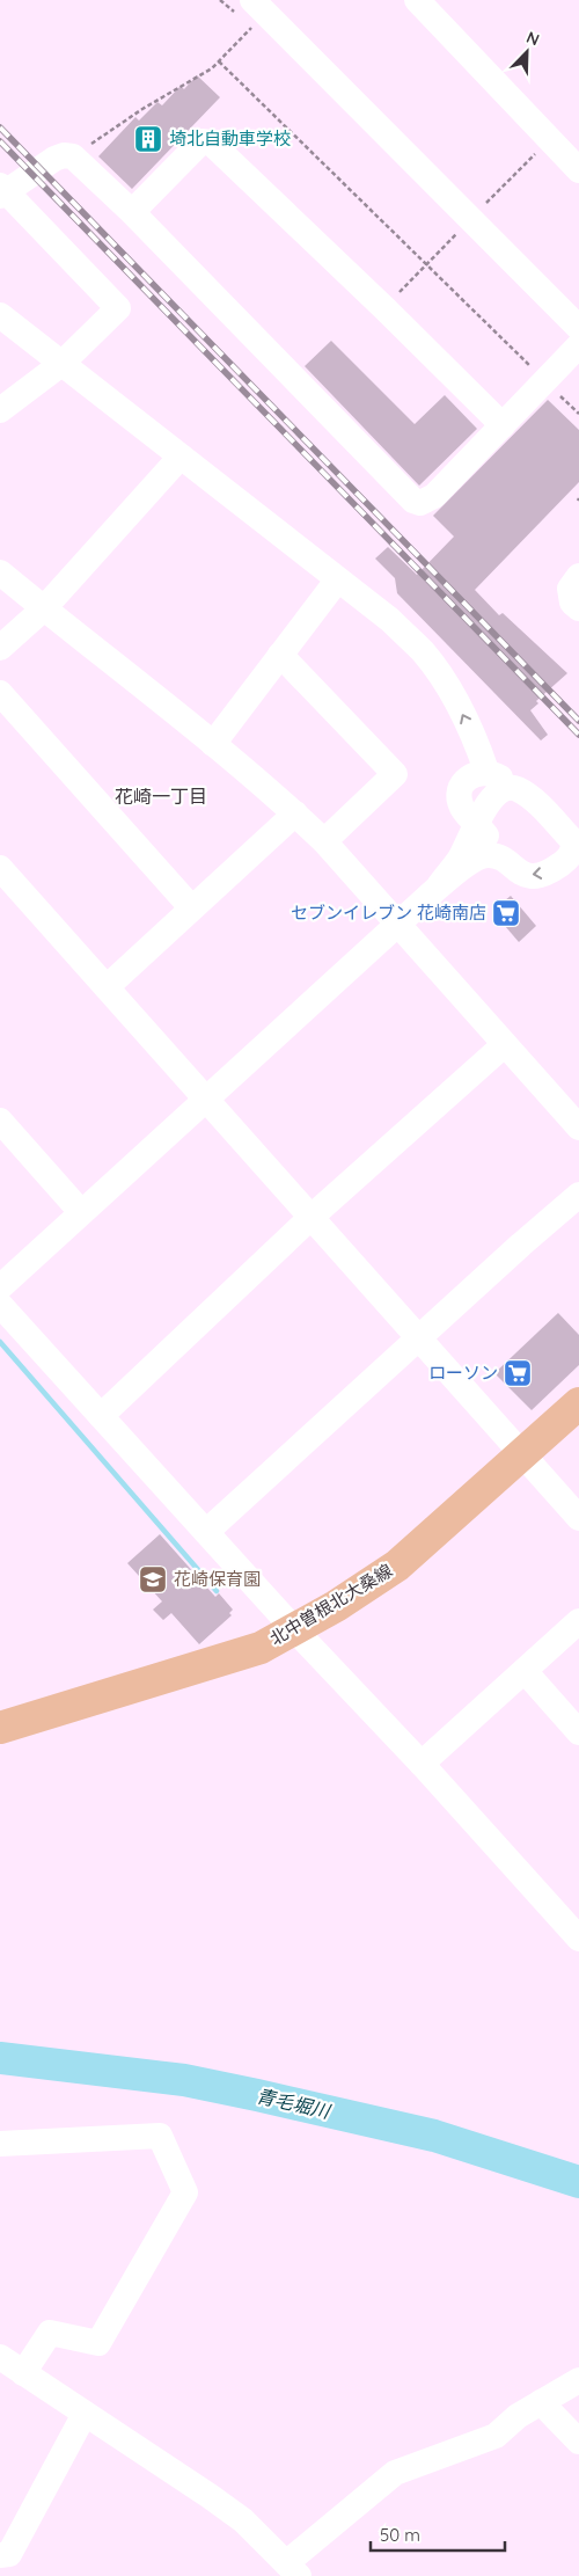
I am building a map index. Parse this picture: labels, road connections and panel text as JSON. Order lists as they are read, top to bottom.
{
  "streets": {
    "main road": ["北中曽根北大桑線"]
  },
  "districts": ["花崎一丁目"],
  "water": ["青毛堀川"],
  "places": {
    "building": ["埼北自動車学校"],
    "supermarket": ["セブンイレブン 花崎南店", "ローソン"],
    "school or university": ["花崎保育園"]
  },
  "scale_bar": "50 m",
  "north": "top right"
}
